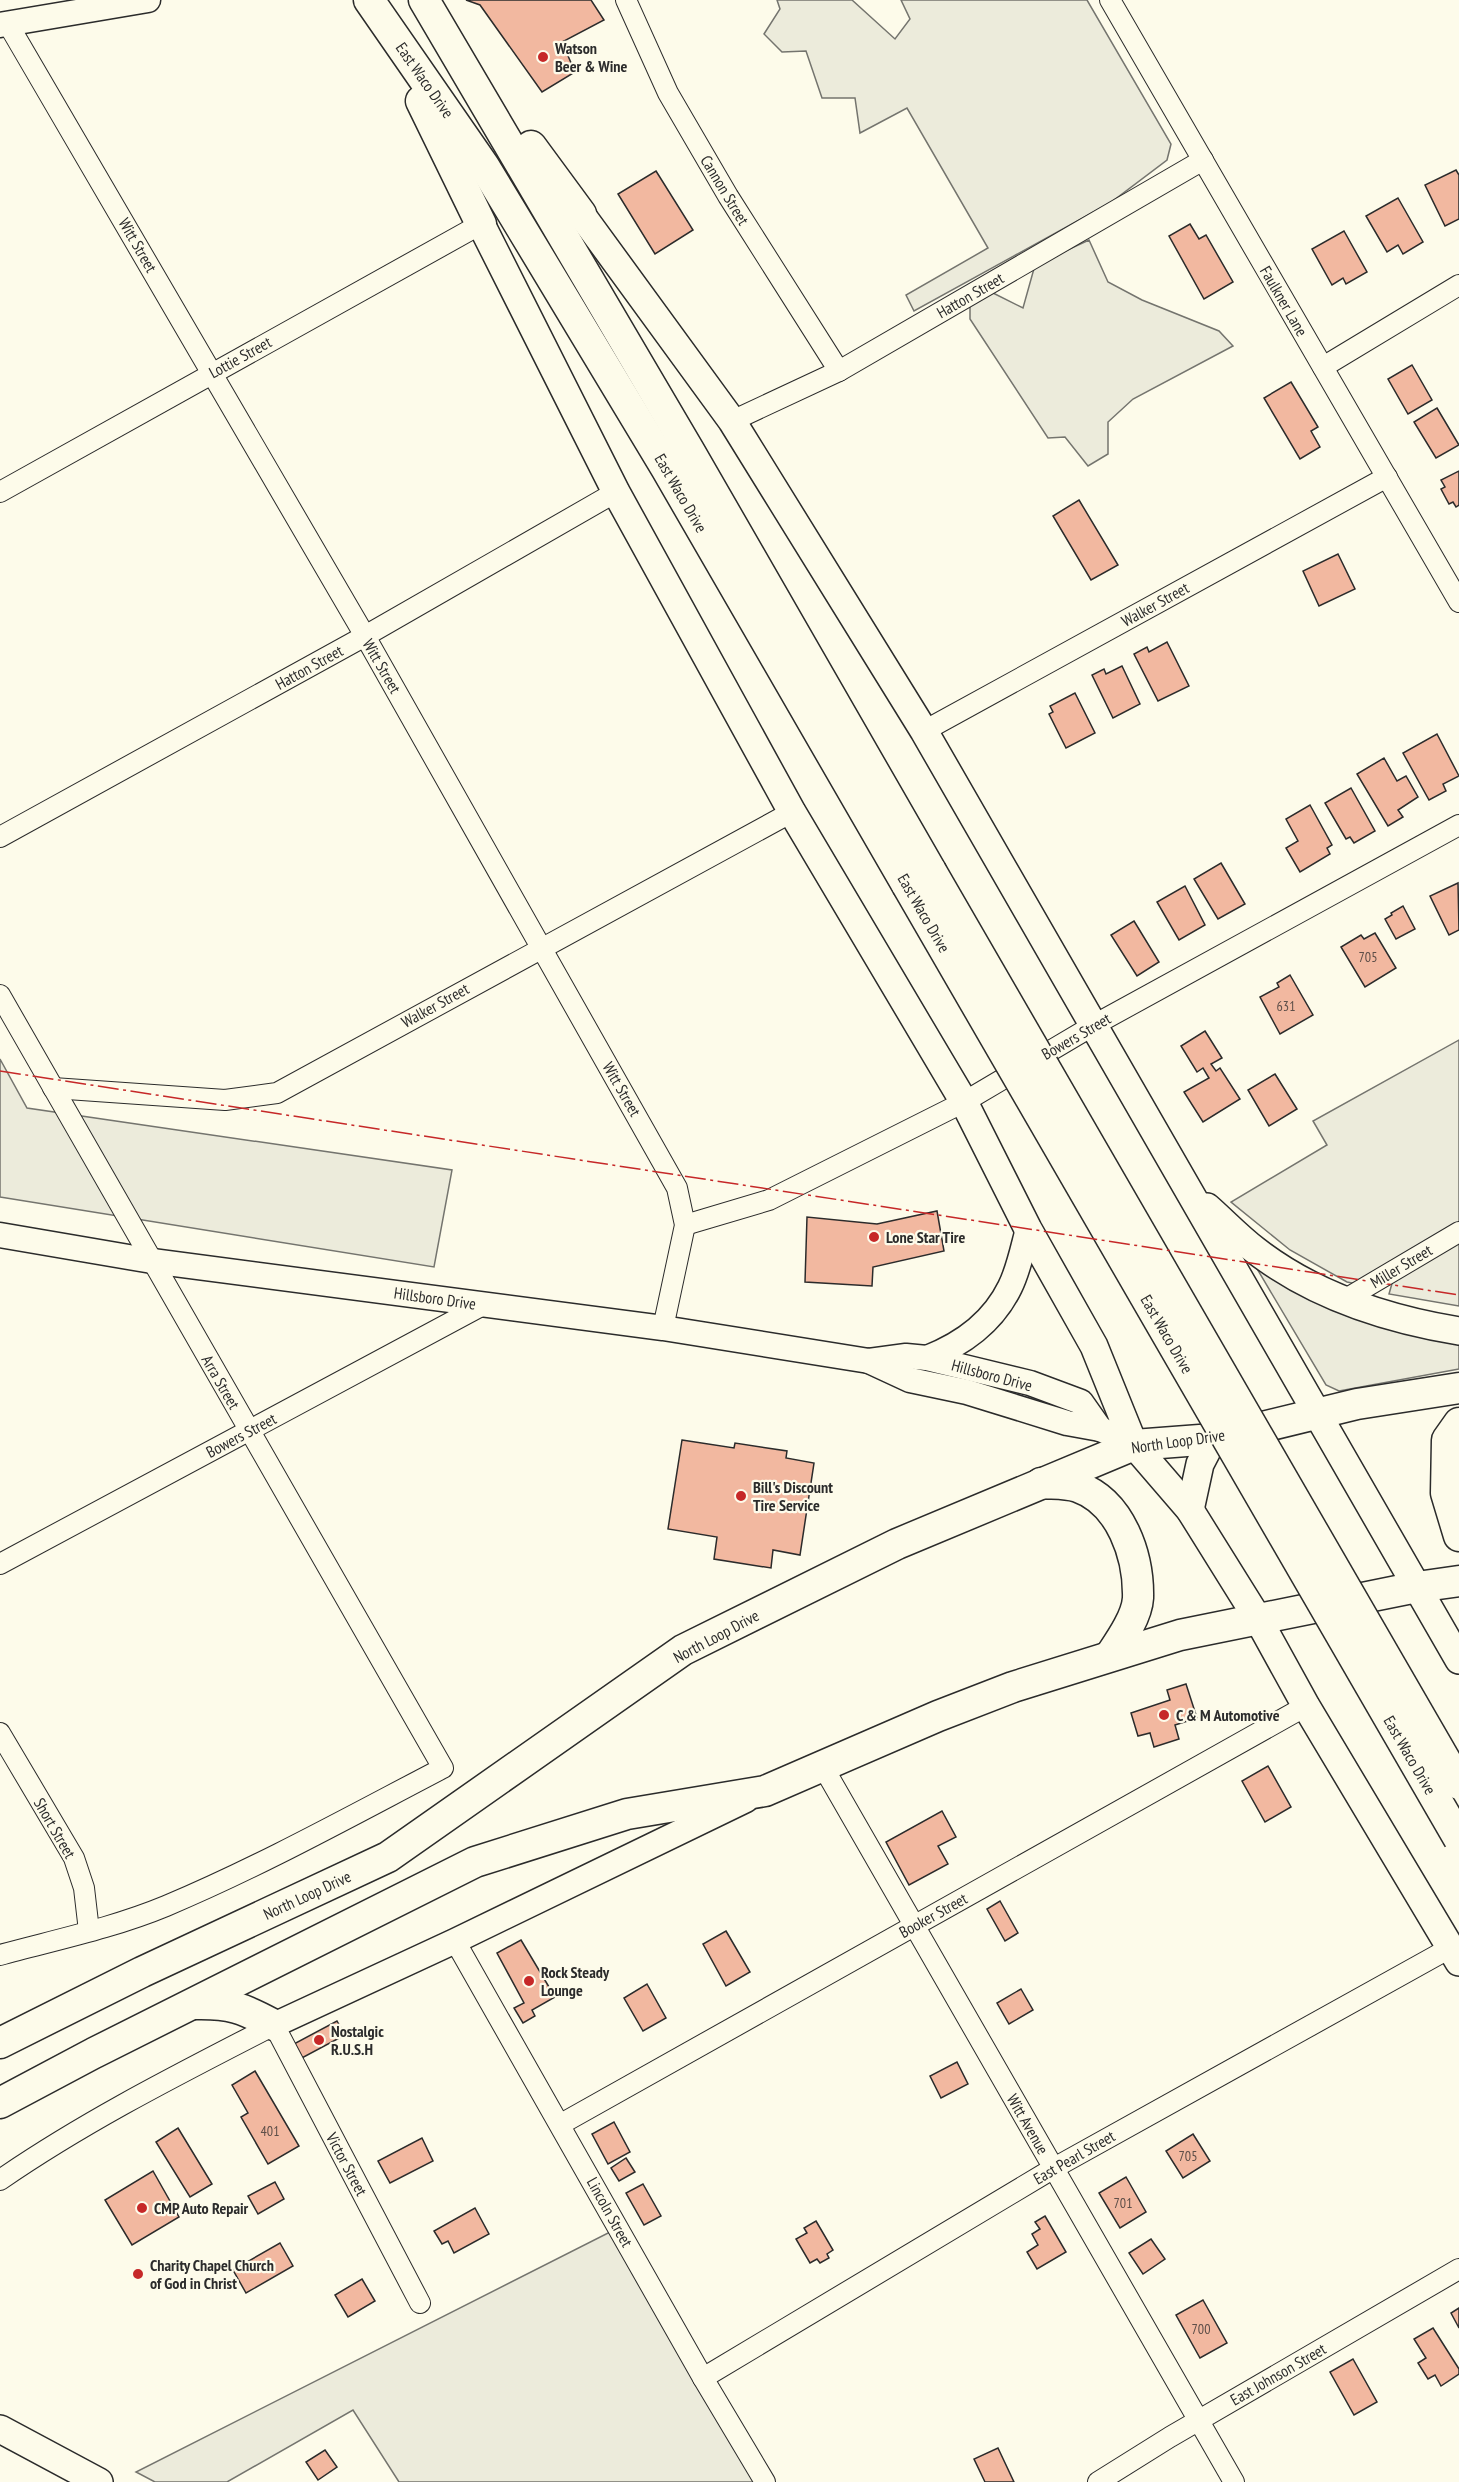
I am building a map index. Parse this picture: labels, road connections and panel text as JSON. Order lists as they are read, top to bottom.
{
  "streets": {
    "main road": ["East Waco Drive", "North Loop Drive"],
    "street": [
      "Cannon Street",
      "Witt Street",
      "Hatton Street",
      "Faulkner Lane",
      "Lottie Street",
      "Walker Street",
      "Bowers Street",
      "Miller Street",
      "Hillsboro Drive",
      "Arra Street",
      "Short Street",
      "Booker Street",
      "Witt Avenue",
      "East Pearl Street",
      "Victor Street",
      "Lincoln Street",
      "East Johnson Street"
    ]
  },
  "crossings": [
    ["Cannon Street", "Hatton Street"],
    ["Witt Street", "Hatton Street"],
    ["Witt Street", "Lottie Street"],
    ["Witt Street", "Walker Street"],
    ["Witt Street", "Bowers Street"],
    ["Witt Street", "Hillsboro Drive"],
    ["Hatton Street", "Faulkner Lane"],
    ["Faulkner Lane", "Walker Street"],
    ["Walker Street", "Arra Street"],
    ["Bowers Street", "Hillsboro Drive"],
    ["Bowers Street", "Arra Street"],
    ["Hillsboro Drive", "Arra Street"],
    ["Hillsboro Drive", "North Loop Drive"],
    ["Arra Street", "Short Street"],
    ["Booker Street", "Witt Avenue"],
    ["Booker Street", "Lincoln Street"],
    ["Witt Avenue", "East Pearl Street"],
    ["Witt Avenue", "East Johnson Street"],
    ["East Pearl Street", "Lincoln Street"]
  ],
  "places": [
    "Watson Beer & Wine",
    "Lone Star Tire",
    "Bill's Discount Tire Service",
    "C & M Automotive",
    "Rock Steady Lounge",
    "Nostalgic R.U.S.H",
    "CMP Auto Repair",
    "Charity Chapel Church of God in Christ"
  ],
  "house_numbers": [
    "705",
    "631",
    "401",
    "705",
    "701",
    "700"
  ]
}
